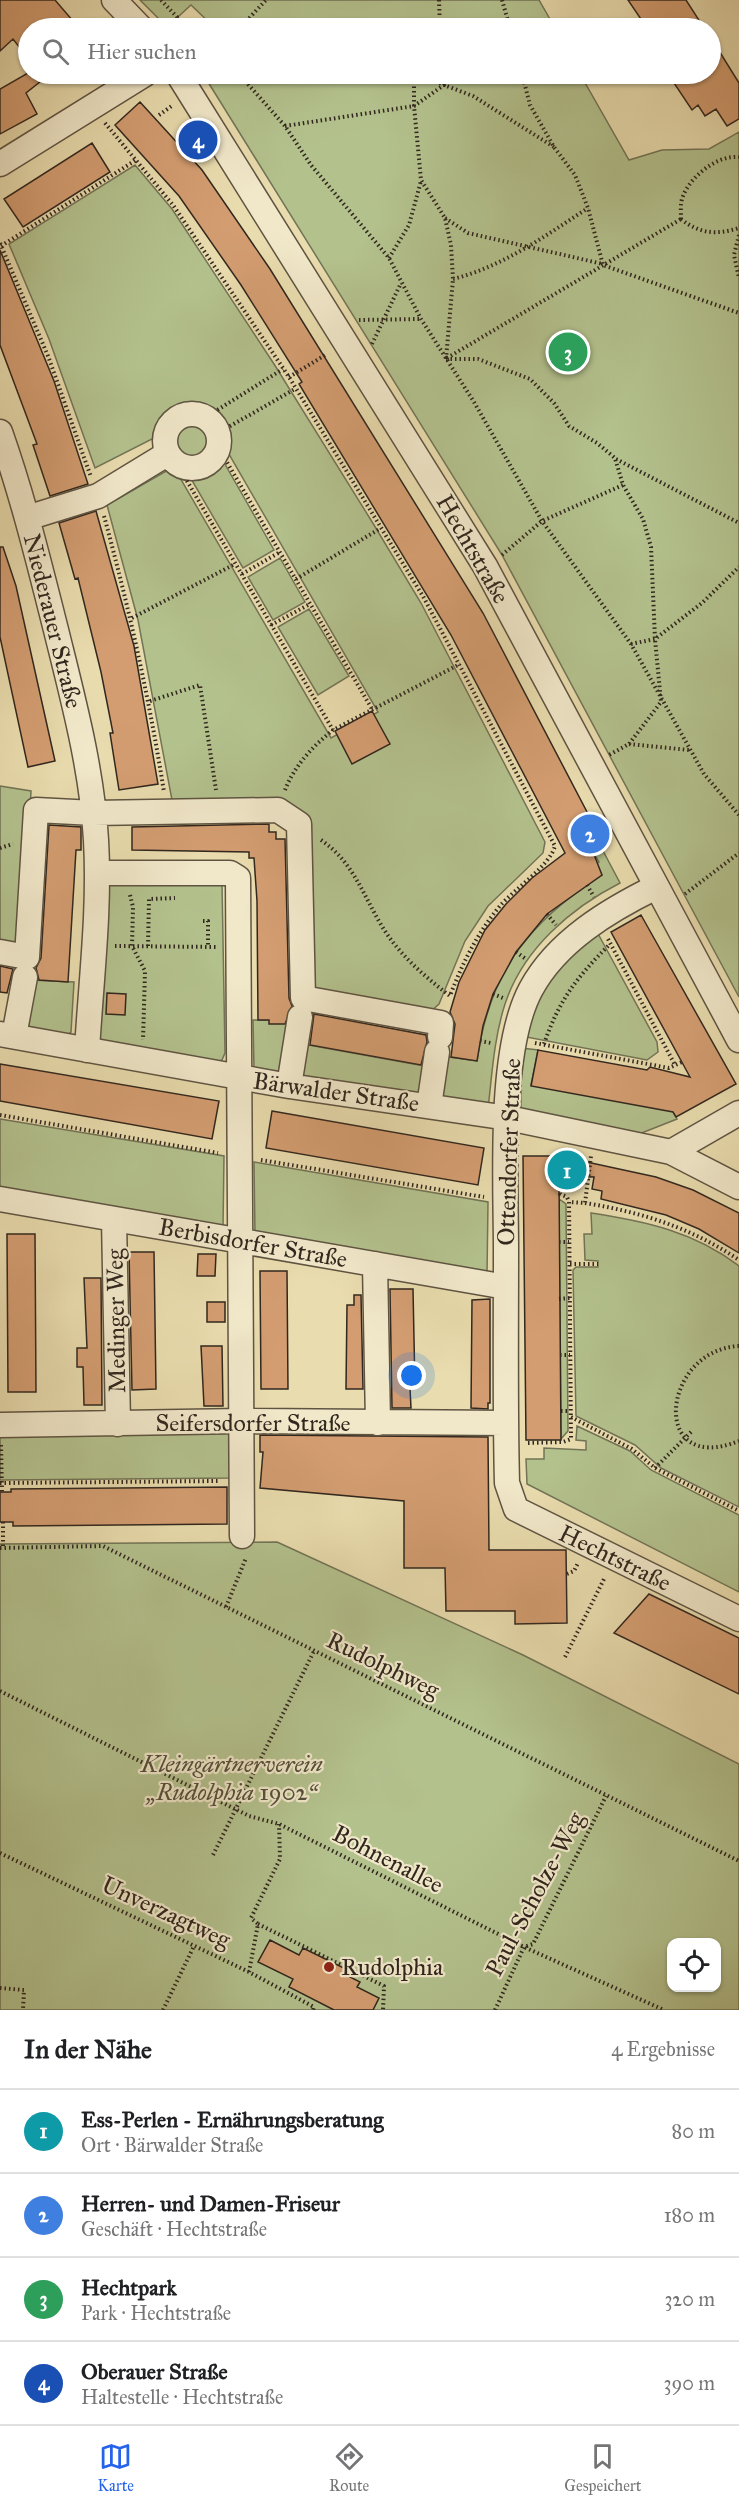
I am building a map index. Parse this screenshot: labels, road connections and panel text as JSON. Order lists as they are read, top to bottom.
{
  "streets": {
    "street": [
      "Hechtstraße",
      "Niederauer Straße",
      "Bärwalder Straße",
      "Ottendorfer Straße",
      "Berbisdorfer Straße",
      "Medinger Weg",
      "Seifersdorfer Straße"
    ],
    "path": [
      "Rudolphweg",
      "Bohnenallee",
      "Paul-Scholze-Weg",
      "Unverzagtweg"
    ]
  },
  "crossings": [
    ["Hechtstraße", "Ottendorfer Straße"],
    ["Niederauer Straße", "Bärwalder Straße"],
    ["Bärwalder Straße", "Ottendorfer Straße"],
    ["Ottendorfer Straße", "Berbisdorfer Straße"],
    ["Ottendorfer Straße", "Seifersdorfer Straße"],
    ["Berbisdorfer Straße", "Medinger Weg"],
    ["Medinger Weg", "Seifersdorfer Straße"],
    ["Rudolphweg", "Paul-Scholze-Weg"],
    ["Bohnenallee", "Paul-Scholze-Weg"]
  ],
  "parks": ["Kleingärtnerverein „Rudolphia 1902“"],
  "places": ["Rudolphia"],
  "page": {
    "search": "Hier suchen",
    "pins": [
      "4",
      "3",
      "2",
      "1"
    ],
    "heading": ["In der Nähe", "4 Ergebnisse"],
    "list": [
      {
        "mark": "1",
        "name": "Ess-Perlen - Ernährungsberatung",
        "note": "Ort · Bärwalder Straße",
        "value": "80 m"
      },
      {
        "mark": "2",
        "name": "Herren- und Damen-Friseur",
        "note": "Geschäft · Hechtstraße",
        "value": "180 m"
      },
      {
        "mark": "3",
        "name": "Hechtpark",
        "note": "Park · Hechtstraße",
        "value": "320 m"
      },
      {
        "mark": "4",
        "name": "Oberauer Straße",
        "note": "Haltestelle · Hechtstraße",
        "value": "390 m"
      }
    ],
    "nav": ["Karte", "Route", "Gespeichert"]
  }
}
